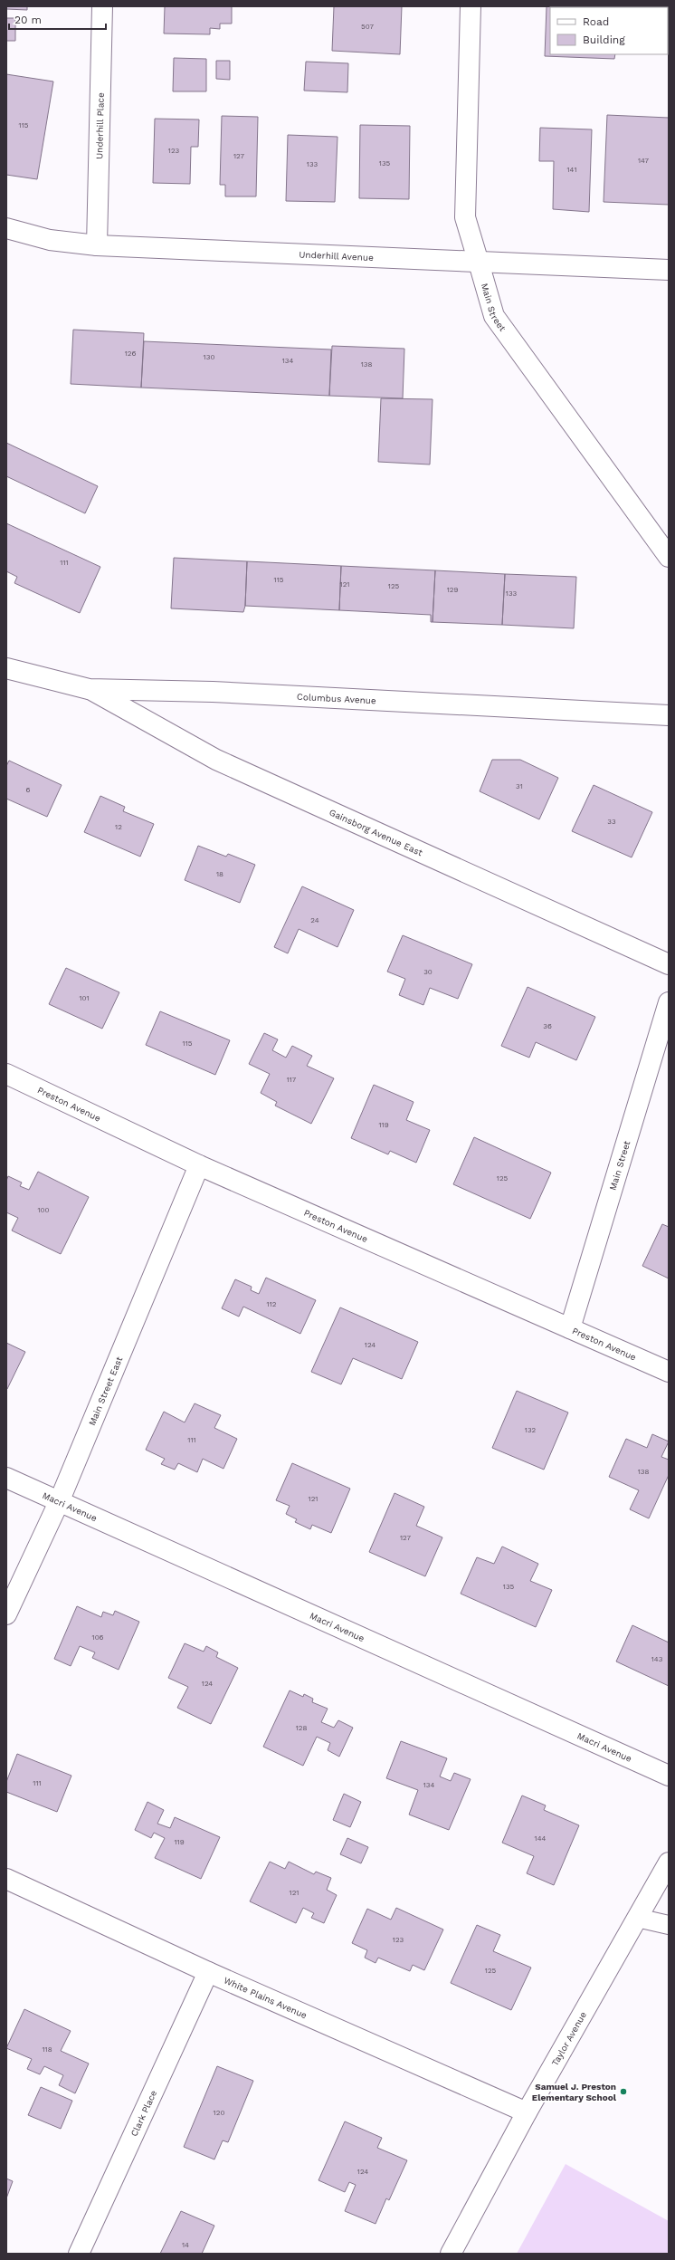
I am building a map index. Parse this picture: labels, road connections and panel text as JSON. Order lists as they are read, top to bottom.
{
  "streets": {
    "street": [
      "Underhill Place",
      "Underhill Avenue",
      "Main Street",
      "Columbus Avenue",
      "Gainsborg Avenue East",
      "Preston Avenue",
      "Main Street East",
      "Macri Avenue",
      "White Plains Avenue",
      "Taylor Avenue",
      "Clark Place"
    ]
  },
  "crossings": [
    ["Underhill Place", "Underhill Avenue"],
    ["Underhill Avenue", "Main Street"],
    ["Main Street", "Preston Avenue"],
    ["Columbus Avenue", "Gainsborg Avenue East"],
    ["Preston Avenue", "Main Street East"],
    ["Main Street East", "Macri Avenue"],
    ["White Plains Avenue", "Taylor Avenue"],
    ["White Plains Avenue", "Clark Place"]
  ],
  "places": ["Samuel J. Preston Elementary School"],
  "house_numbers": [
    "507",
    "115",
    "123",
    "127",
    "147",
    "135",
    "133",
    "141",
    "126",
    "130",
    "134",
    "138",
    "111",
    "115",
    "121",
    "125",
    "129",
    "133",
    "31",
    "6",
    "33",
    "12",
    "18",
    "24",
    "30",
    "101",
    "36",
    "115",
    "117",
    "119",
    "125",
    "100",
    "112",
    "124",
    "132",
    "111",
    "138",
    "121",
    "127",
    "135",
    "106",
    "143",
    "124",
    "128",
    "111",
    "134",
    "144",
    "119",
    "121",
    "123",
    "125",
    "118",
    "120",
    "124",
    "14"
  ],
  "legend": ["Road", "Building"],
  "scale_bar": "20 m"
}
